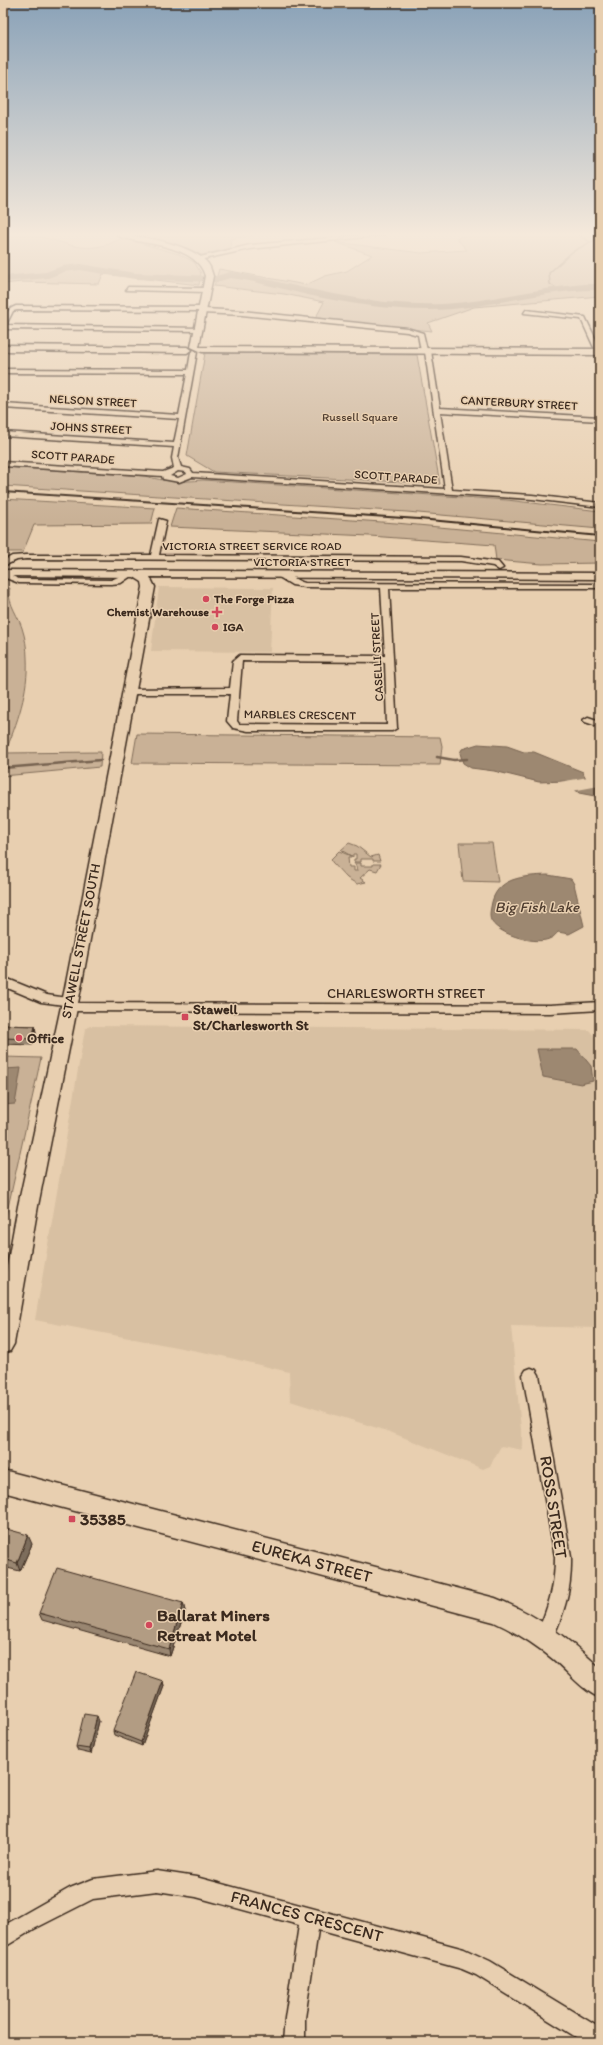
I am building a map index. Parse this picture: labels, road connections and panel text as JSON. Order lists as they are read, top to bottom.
{
  "streets": {
    "street": [
      "NELSON STREET",
      "CANTERBURY STREET",
      "JOHNS STREET",
      "SCOTT PARADE",
      "VICTORIA STREET SERVICE ROAD",
      "VICTORIA STREET",
      "CASELLI STREET",
      "MARBLES CRESCENT",
      "STAWELL STREET SOUTH",
      "CHARLESWORTH STREET",
      "ROSS STREET",
      "EUREKA STREET",
      "FRANCES CRESCENT"
    ]
  },
  "crossings": [
    ["VICTORIA STREET SERVICE ROAD", "VICTORIA STREET"],
    ["VICTORIA STREET SERVICE ROAD", "CASELLI STREET"],
    ["VICTORIA STREET", "STAWELL STREET SOUTH"],
    ["CASELLI STREET", "MARBLES CRESCENT"],
    ["STAWELL STREET SOUTH", "CHARLESWORTH STREET"],
    ["ROSS STREET", "EUREKA STREET"]
  ],
  "water": ["Big Fish Lake"],
  "parks": ["Russell Square"],
  "places": {
    "other": [
      "The Forge Pizza",
      "IGA",
      "Office",
      "Ballarat Miners Retreat Motel"
    ],
    "health": ["Chemist Warehouse"],
    "transit": ["Stawell St/Charlesworth St", "35385"]
  }
}
